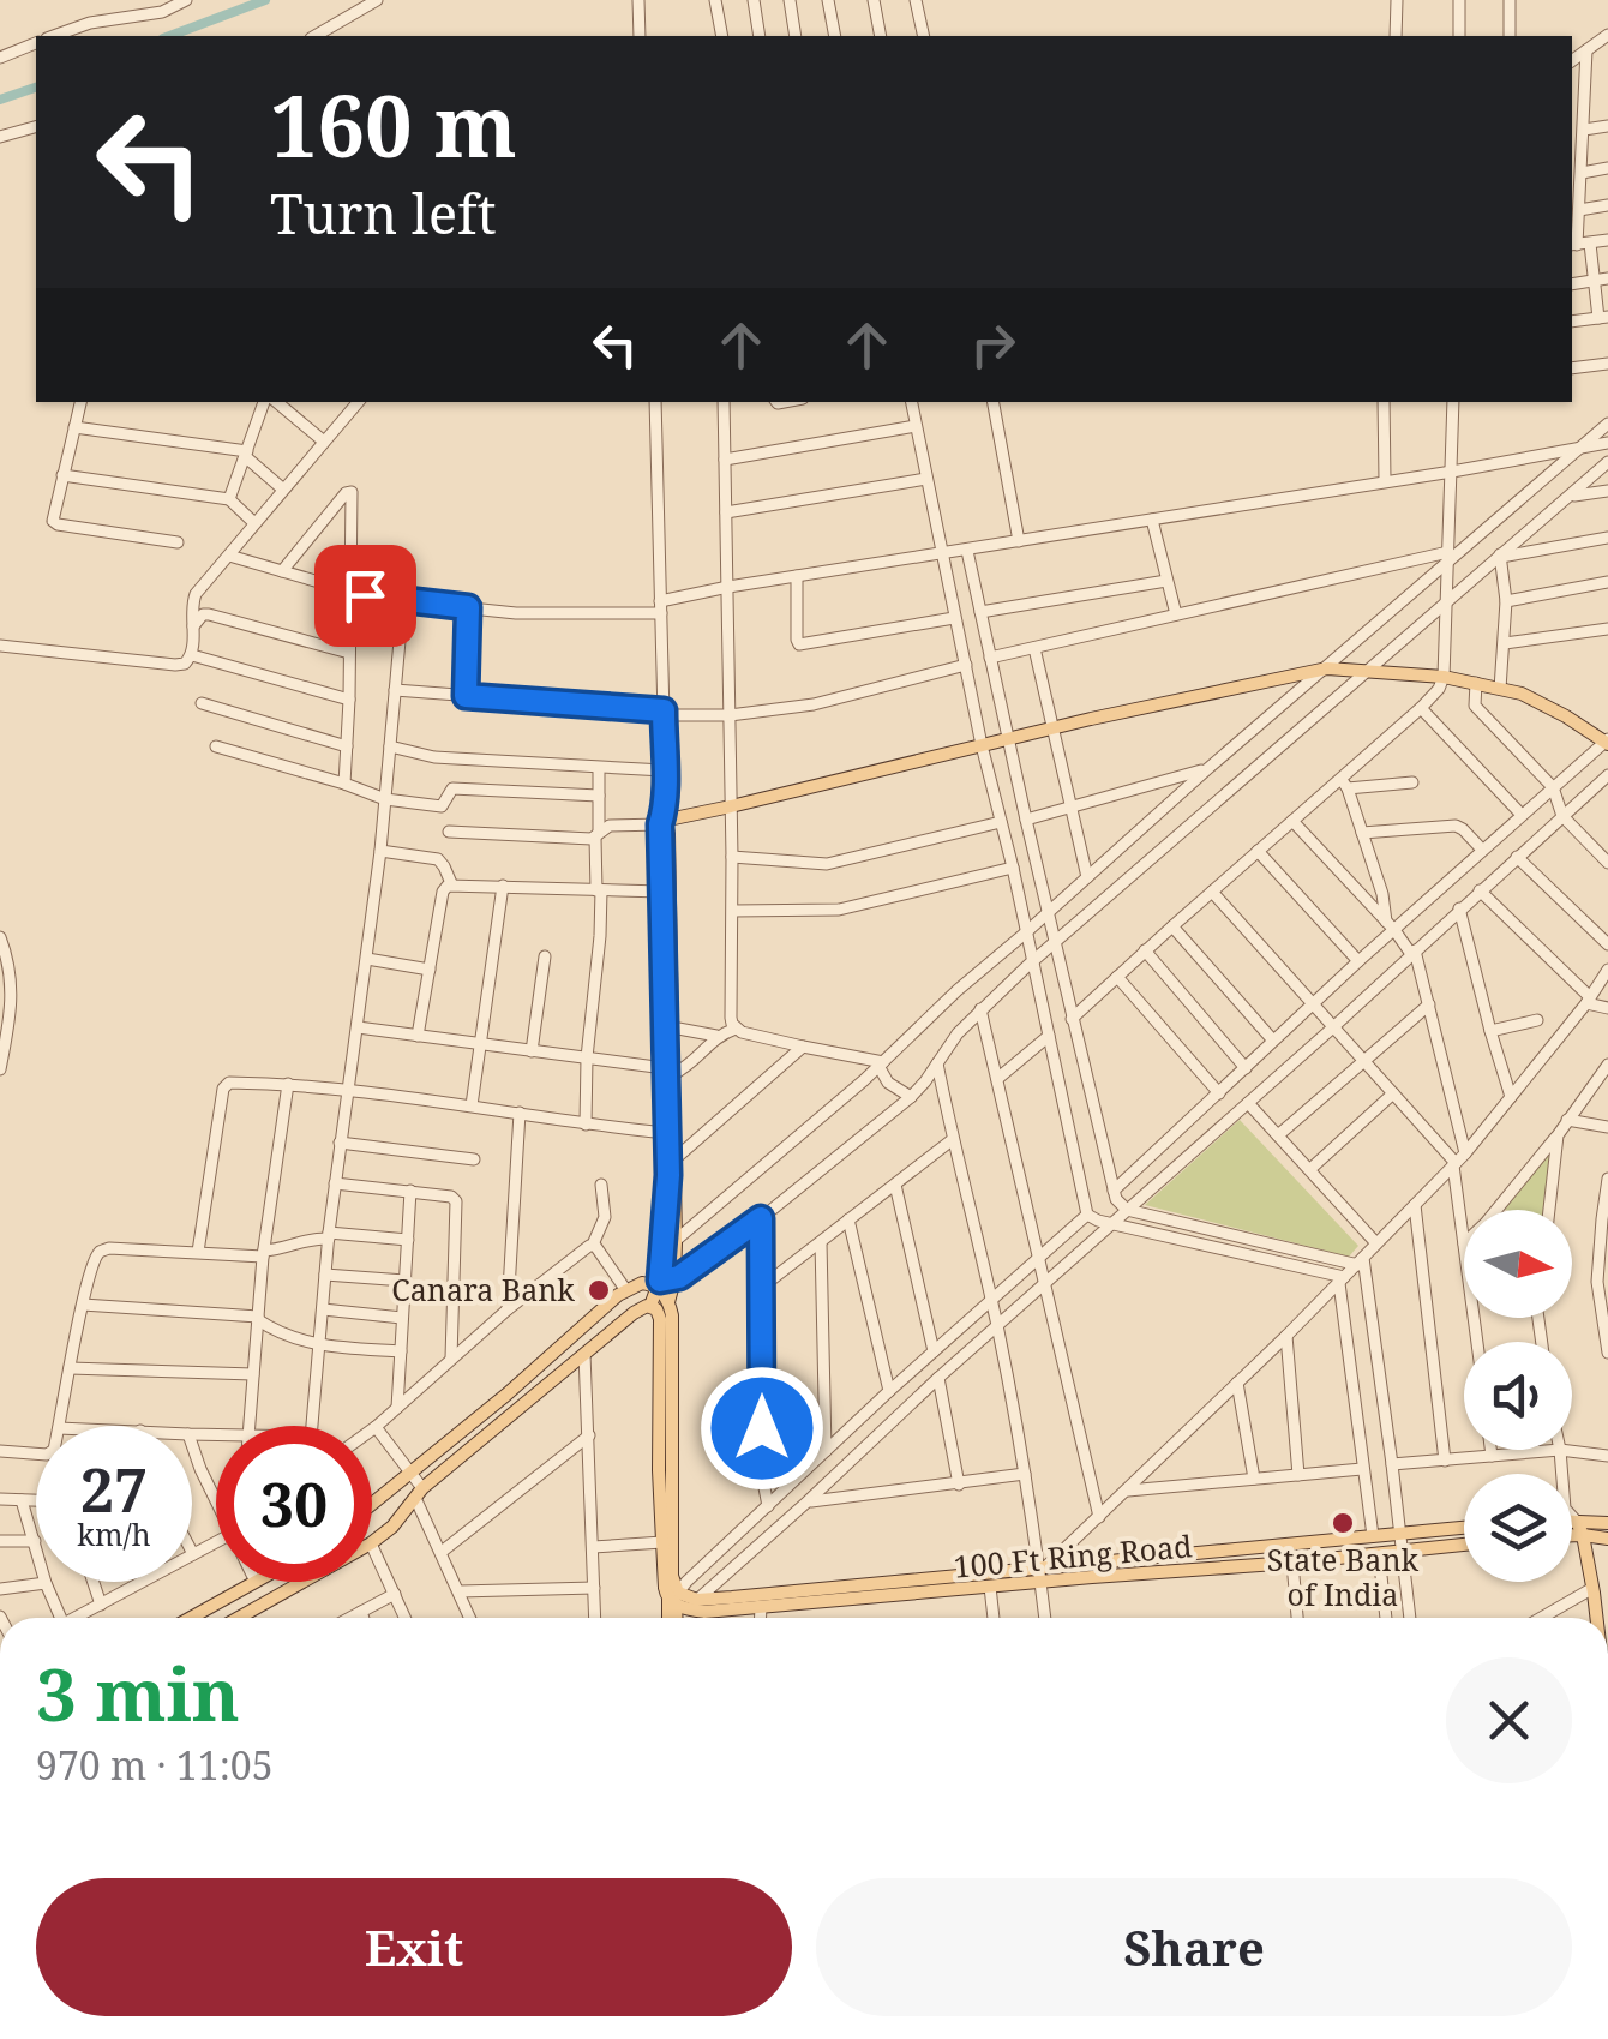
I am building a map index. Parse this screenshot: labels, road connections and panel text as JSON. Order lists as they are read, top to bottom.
{
  "streets": {
    "main road": ["100 Ft Ring Road"]
  },
  "places": ["Canara Bank", "State Bank of India"],
  "north": "right",
  "page": {
    "turn": ["160 m", "Turn left"],
    "speed": "27 km/h",
    "limit": "30",
    "heading": ["3 min", "970 m · 11:05"],
    "buttons": ["Exit", "Share"]
  }
}
